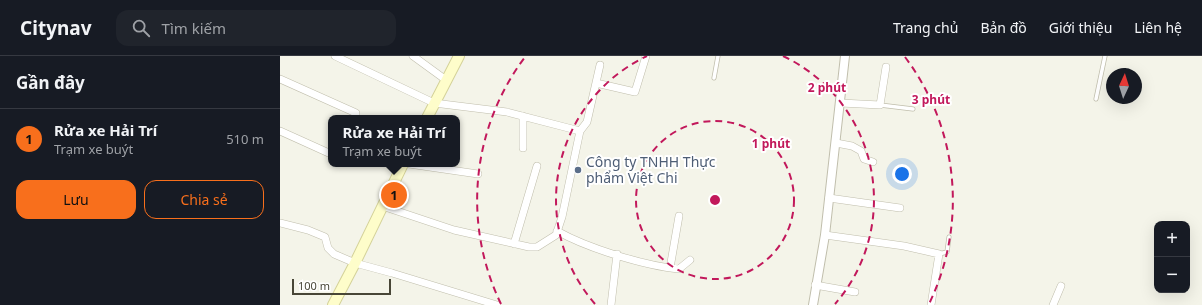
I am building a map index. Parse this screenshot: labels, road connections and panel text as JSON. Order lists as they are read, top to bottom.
{
  "places": ["Công ty TNHH Thực phẩm Việt Chi"],
  "scale_bar": "100 m",
  "north": "top",
  "page": {
    "header": "Citynav",
    "search": "Tìm kiếm",
    "nav": [
      "Trang chủ",
      "Bản đồ",
      "Giới thiệu",
      "Liên hệ"
    ],
    "heading": "Gần đây",
    "list": [
      {
        "mark": "1",
        "name": "Rửa xe Hải Trí",
        "note": "Trạm xe buýt",
        "value": "510 m"
      }
    ],
    "popup": ["Rửa xe Hải Trí", "Trạm xe buýt"],
    "buttons": ["Lưu", "Chia sẻ"],
    "pins": "1",
    "map_buttons": ["+", "−"],
    "scale": "100 m"
  },
  "rings": ["2 phút", "3 phút", "1 phút"]
}
